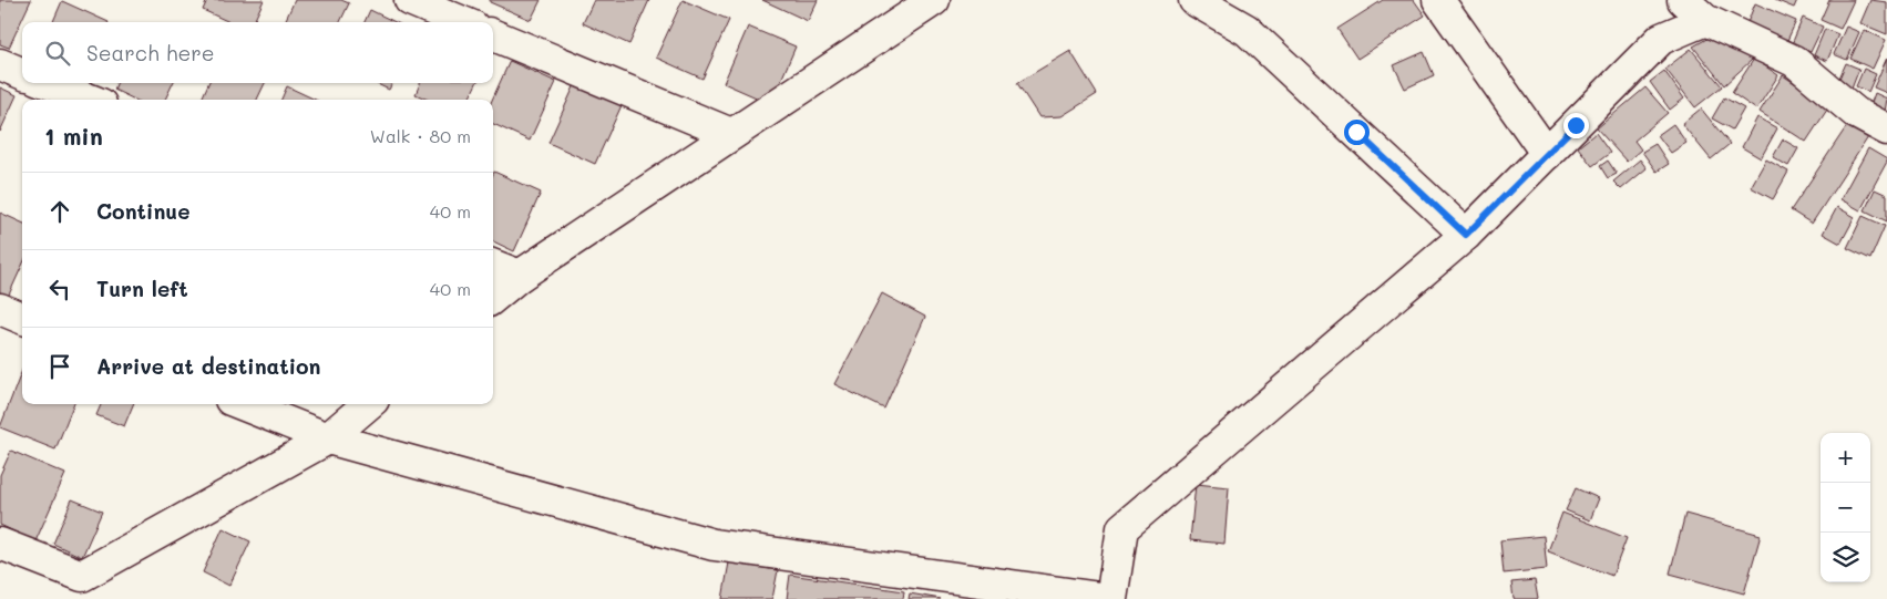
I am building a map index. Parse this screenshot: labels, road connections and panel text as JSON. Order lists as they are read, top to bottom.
{
  "page": {
    "search": "Search here",
    "heading": ["1 min", "Walk · 80 m"],
    "list": [
      ["Continue", "40 m"],
      ["Turn left", "40 m"],
      "Arrive at destination"
    ],
    "map_buttons": ["+", "−"]
  }
}
